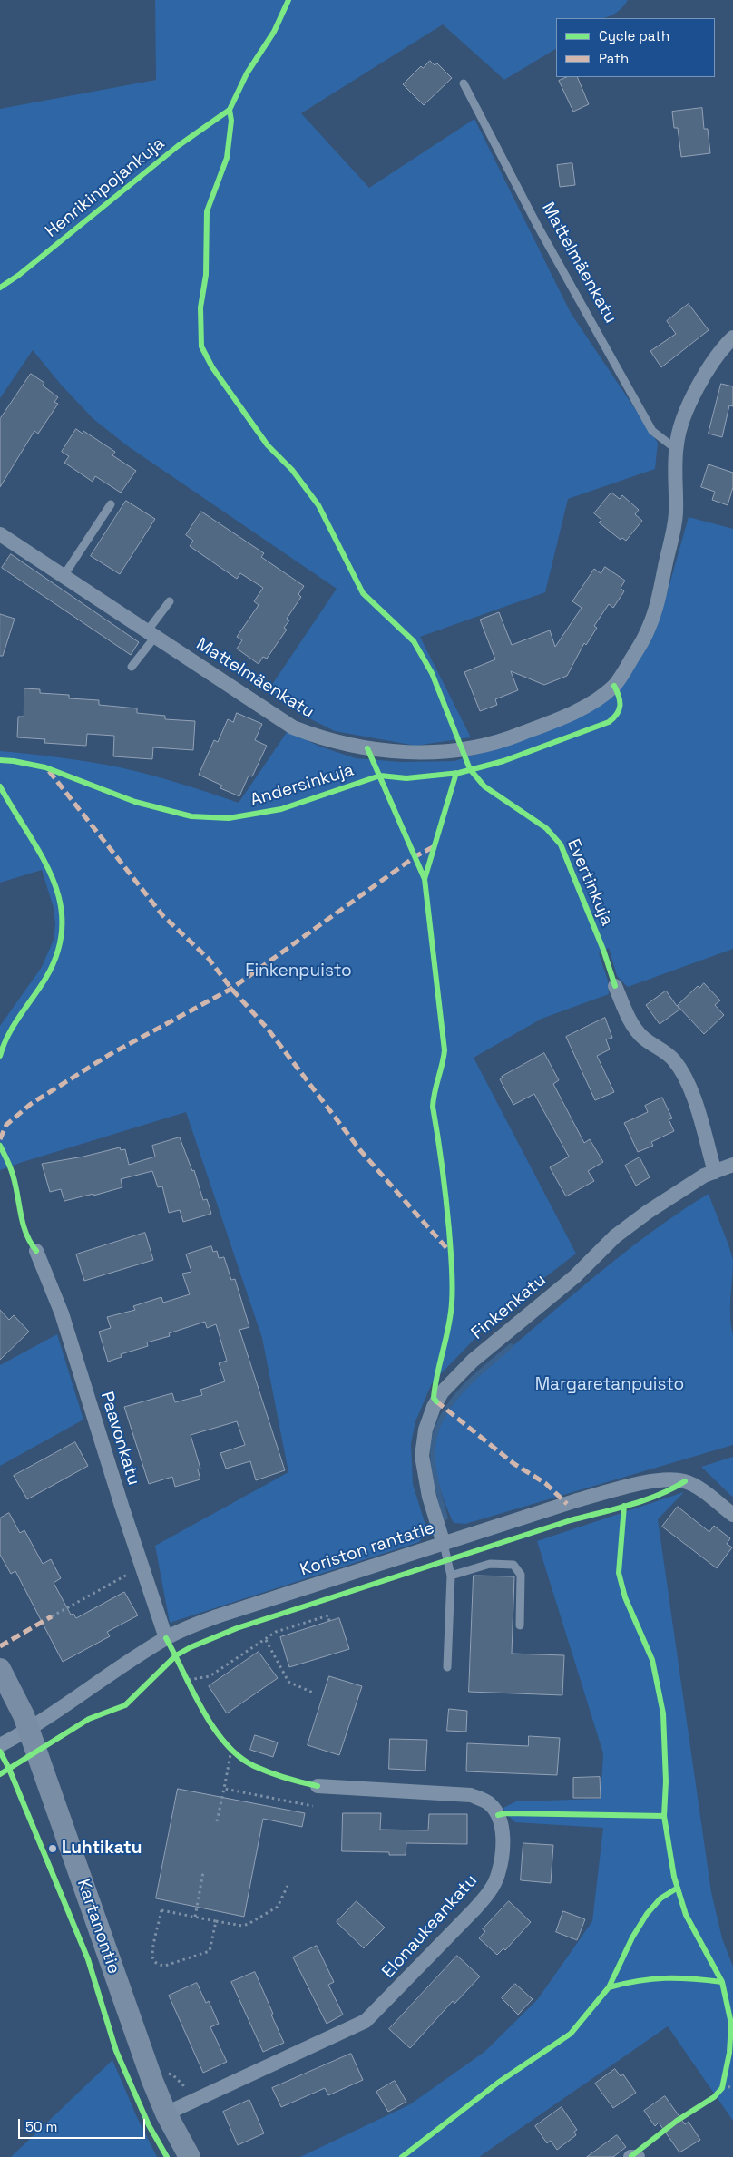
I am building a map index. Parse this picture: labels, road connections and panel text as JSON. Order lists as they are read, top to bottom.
{
  "streets": {
    "street": [
      "Mattelmäenkatu",
      "Finkenkatu",
      "Paavonkatu",
      "Koriston rantatie",
      "Kartanontie",
      "Elonaukeankatu"
    ],
    "cycle path": ["Henrikinpojankuja", "Andersinkuja", "Evertinkuja"]
  },
  "crossings": [
    ["Finkenkatu", "Koriston rantatie"],
    ["Paavonkatu", "Koriston rantatie"],
    ["Koriston rantatie", "Kartanontie"],
    ["Kartanontie", "Elonaukeankatu"]
  ],
  "parks": ["Finkenpuisto", "Margaretanpuisto"],
  "places": ["Luhtikatu"],
  "legend": ["Cycle path", "Path"],
  "scale_bar": "50 m"
}
